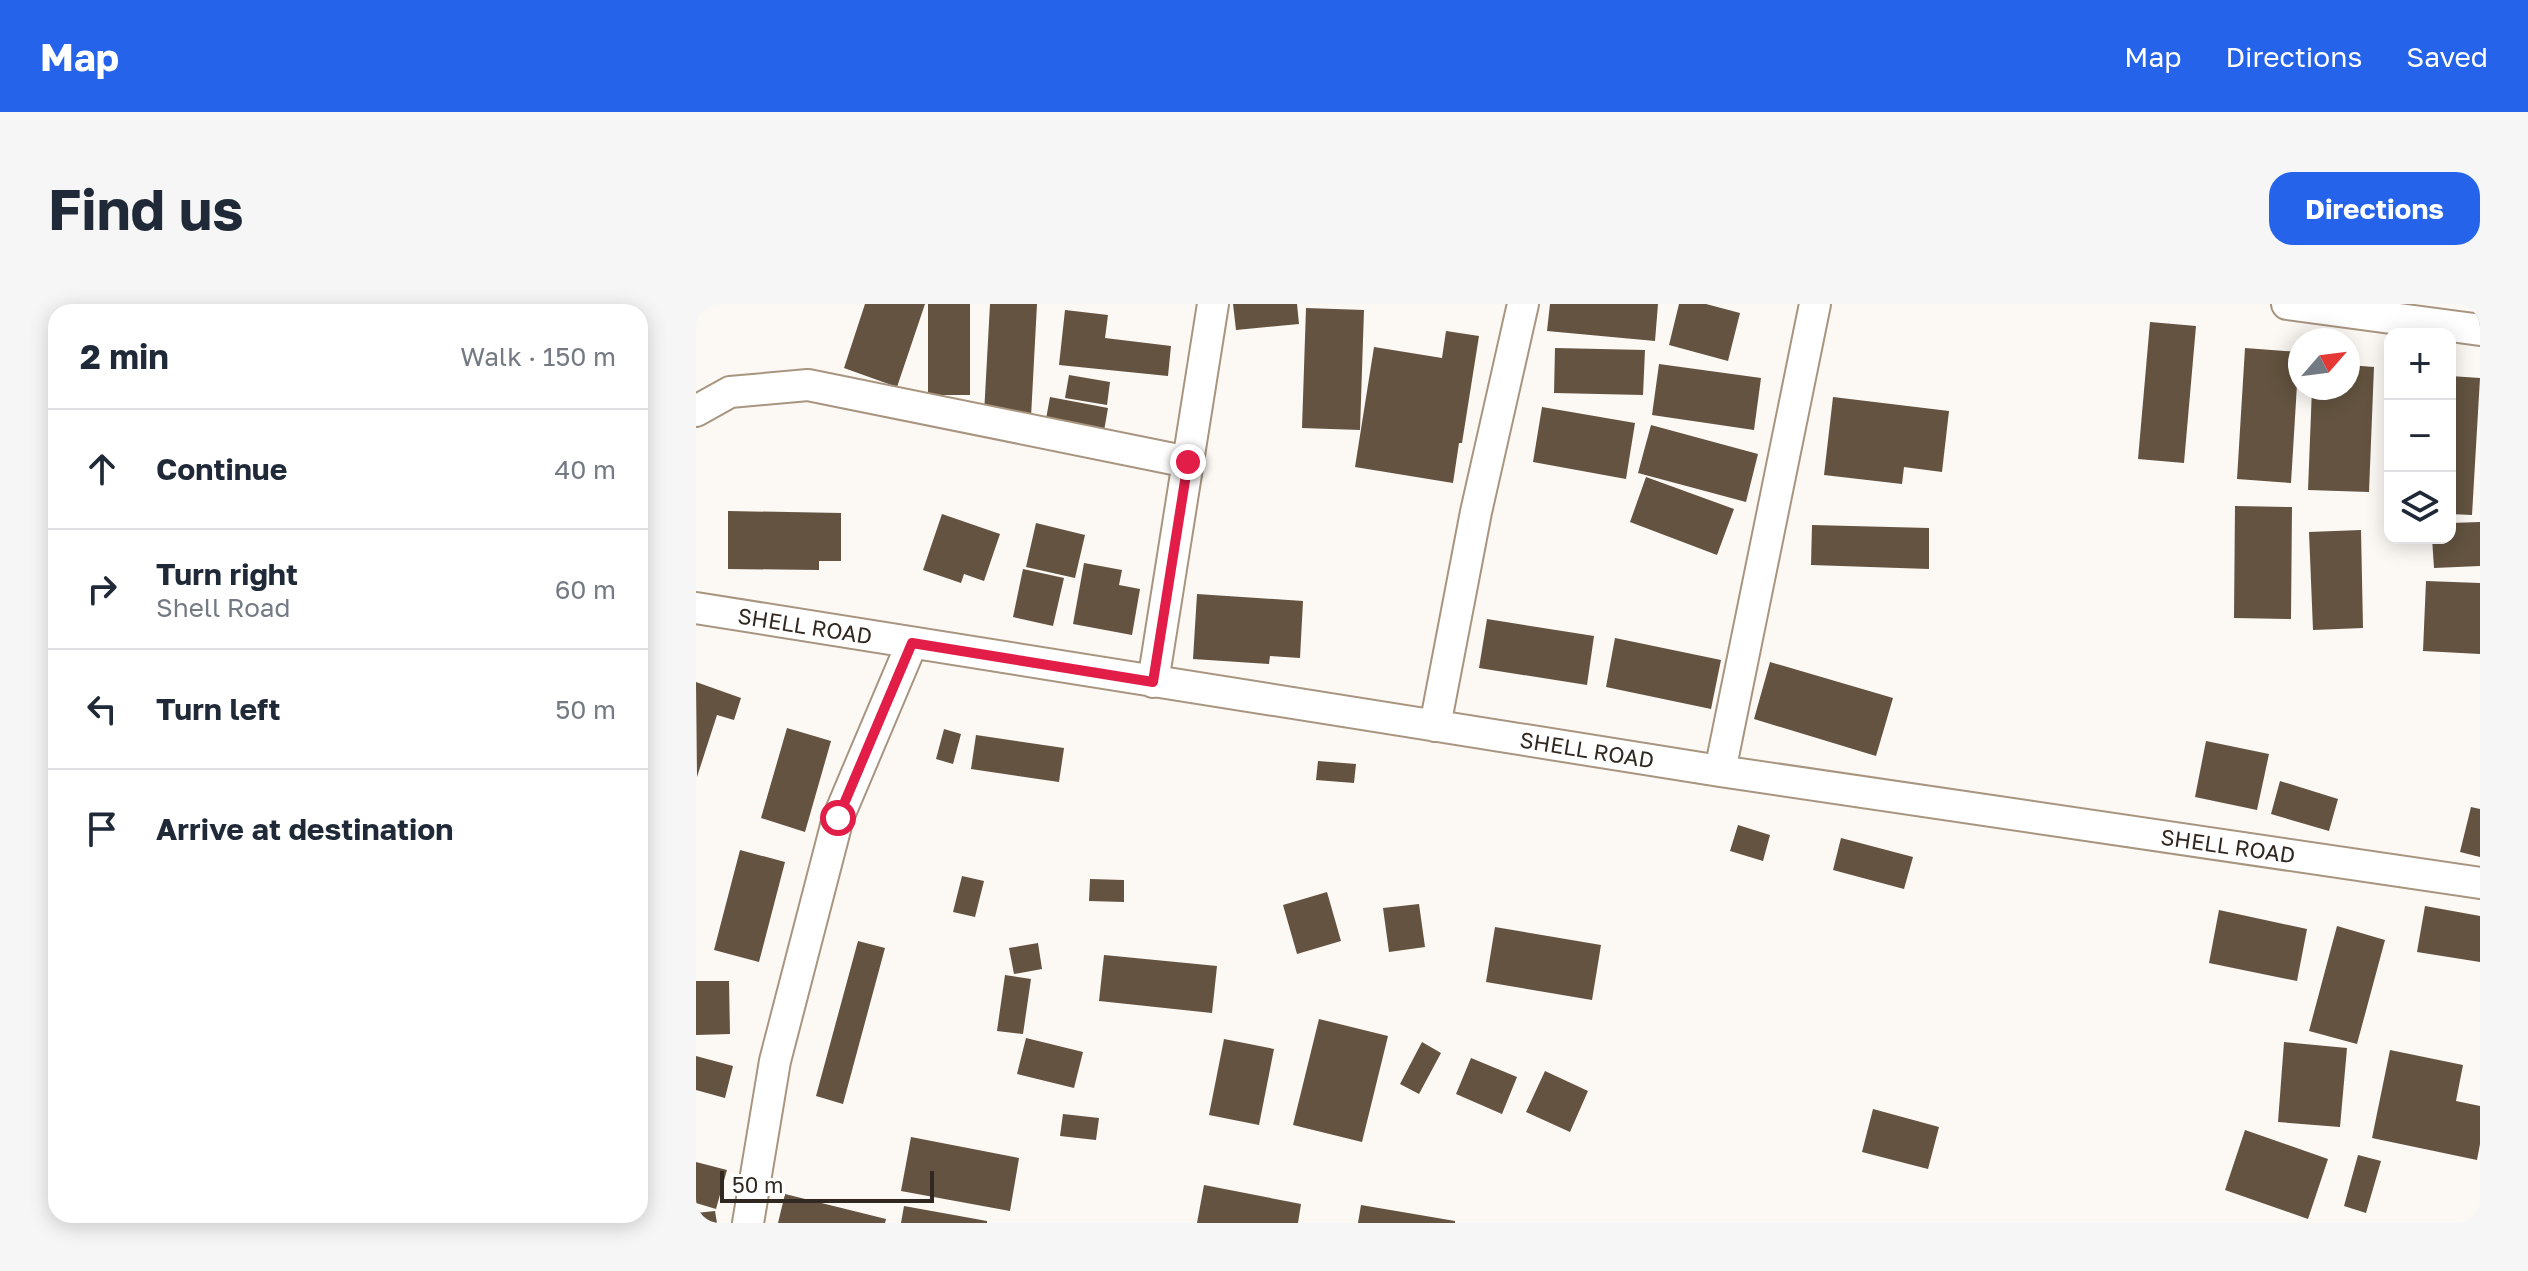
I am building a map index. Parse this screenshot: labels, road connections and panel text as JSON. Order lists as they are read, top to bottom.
{
  "streets": {
    "street": ["SHELL ROAD"]
  },
  "scale_bar": "50 m",
  "north": "top right",
  "page": {
    "header": "Map",
    "nav": ["Map", "Directions", "Saved"],
    "buttons": "Directions",
    "title": "Find us",
    "heading": ["2 min", "Walk · 150 m"],
    "map_buttons": ["+", "−"],
    "list": [
      ["Continue", "40 m"],
      ["Turn right", "Shell Road", "60 m"],
      ["Turn left", "50 m"],
      "Arrive at destination"
    ],
    "scale": "50 m"
  }
}
